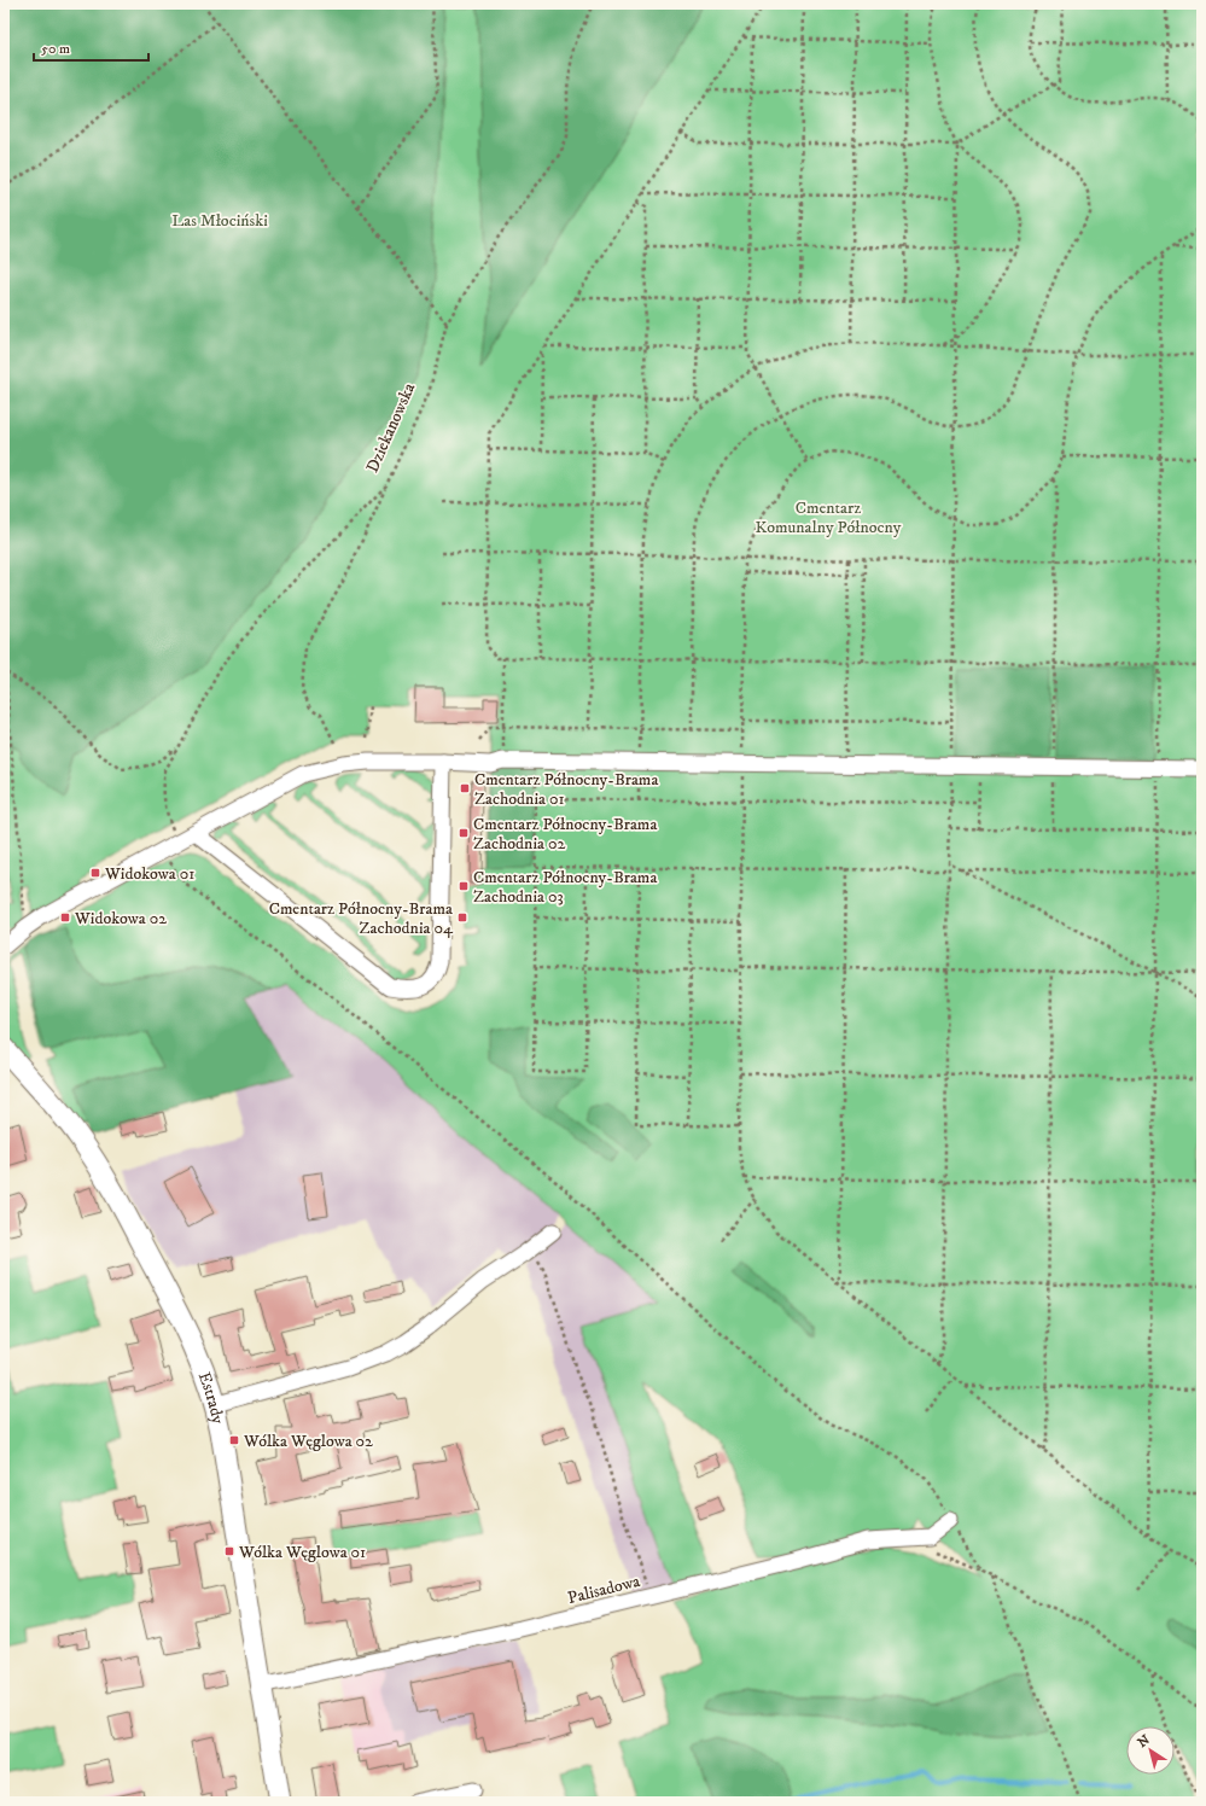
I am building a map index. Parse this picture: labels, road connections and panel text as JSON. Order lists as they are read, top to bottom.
{
  "streets": {
    "main road": ["Estrady"],
    "street": ["Palisadowa"],
    "path": ["Dziekanowska"]
  },
  "crossings": [
    ["Estrady", "Palisadowa"]
  ],
  "parks": ["Las Młociński", "Cmentarz Komunalny Północny"],
  "places": {
    "transit": [
      "Cmentarz Północny-Brama Zachodnia 01",
      "Cmentarz Północny-Brama Zachodnia 02",
      "Widokowa 01",
      "Cmentarz Północny-Brama Zachodnia 03",
      "Widokowa 02",
      "Cmentarz Północny-Brama Zachodnia 04",
      "Wólka Węglowa 02",
      "Wólka Węglowa 01"
    ]
  },
  "scale_bar": "50 m",
  "north": "top left"
}
